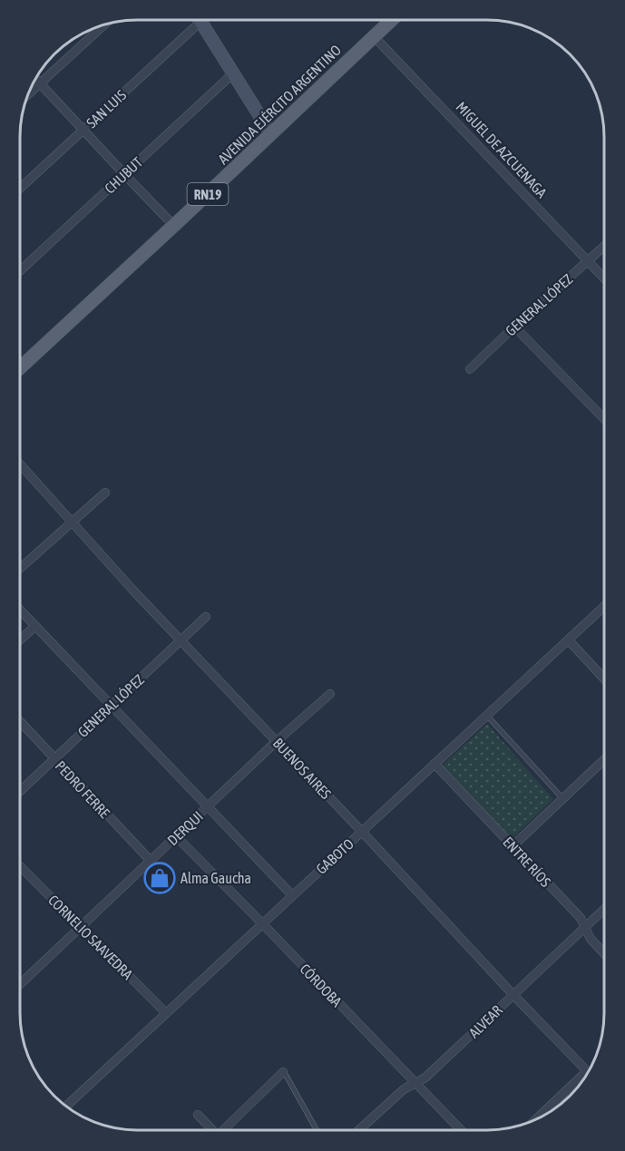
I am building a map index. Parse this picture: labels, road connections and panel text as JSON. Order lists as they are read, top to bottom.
{
  "streets": {
    "main road": ["AVENIDA EJÉRCITO ARGENTINO", "RN19"],
    "street": [
      "SAN LUIS",
      "MIGUEL DE AZCUENAGA",
      "CHUBUT",
      "GENERAL LÓPEZ",
      "BUENOS AIRES",
      "PEDRO FERRE",
      "DERQUI",
      "GABOTO",
      "ENTRE RÍOS",
      "CORNELIO SAAVEDRA",
      "CÓRDOBA",
      "ALVEAR"
    ]
  },
  "crossings": [
    ["AVENIDA EJÉRCITO ARGENTINO", "MIGUEL DE AZCUENAGA"],
    ["MIGUEL DE AZCUENAGA", "GENERAL LÓPEZ"],
    ["GENERAL LÓPEZ", "BUENOS AIRES"],
    ["GENERAL LÓPEZ", "PEDRO FERRE"],
    ["BUENOS AIRES", "DERQUI"],
    ["BUENOS AIRES", "GABOTO"],
    ["BUENOS AIRES", "ALVEAR"],
    ["PEDRO FERRE", "DERQUI"],
    ["DERQUI", "CORNELIO SAAVEDRA"],
    ["DERQUI", "CÓRDOBA"],
    ["GABOTO", "ENTRE RÍOS"],
    ["GABOTO", "CORNELIO SAAVEDRA"],
    ["GABOTO", "CÓRDOBA"],
    ["ENTRE RÍOS", "ALVEAR"],
    ["CÓRDOBA", "ALVEAR"]
  ],
  "places": {
    "shop": ["Alma Gaucha"]
  }
}
